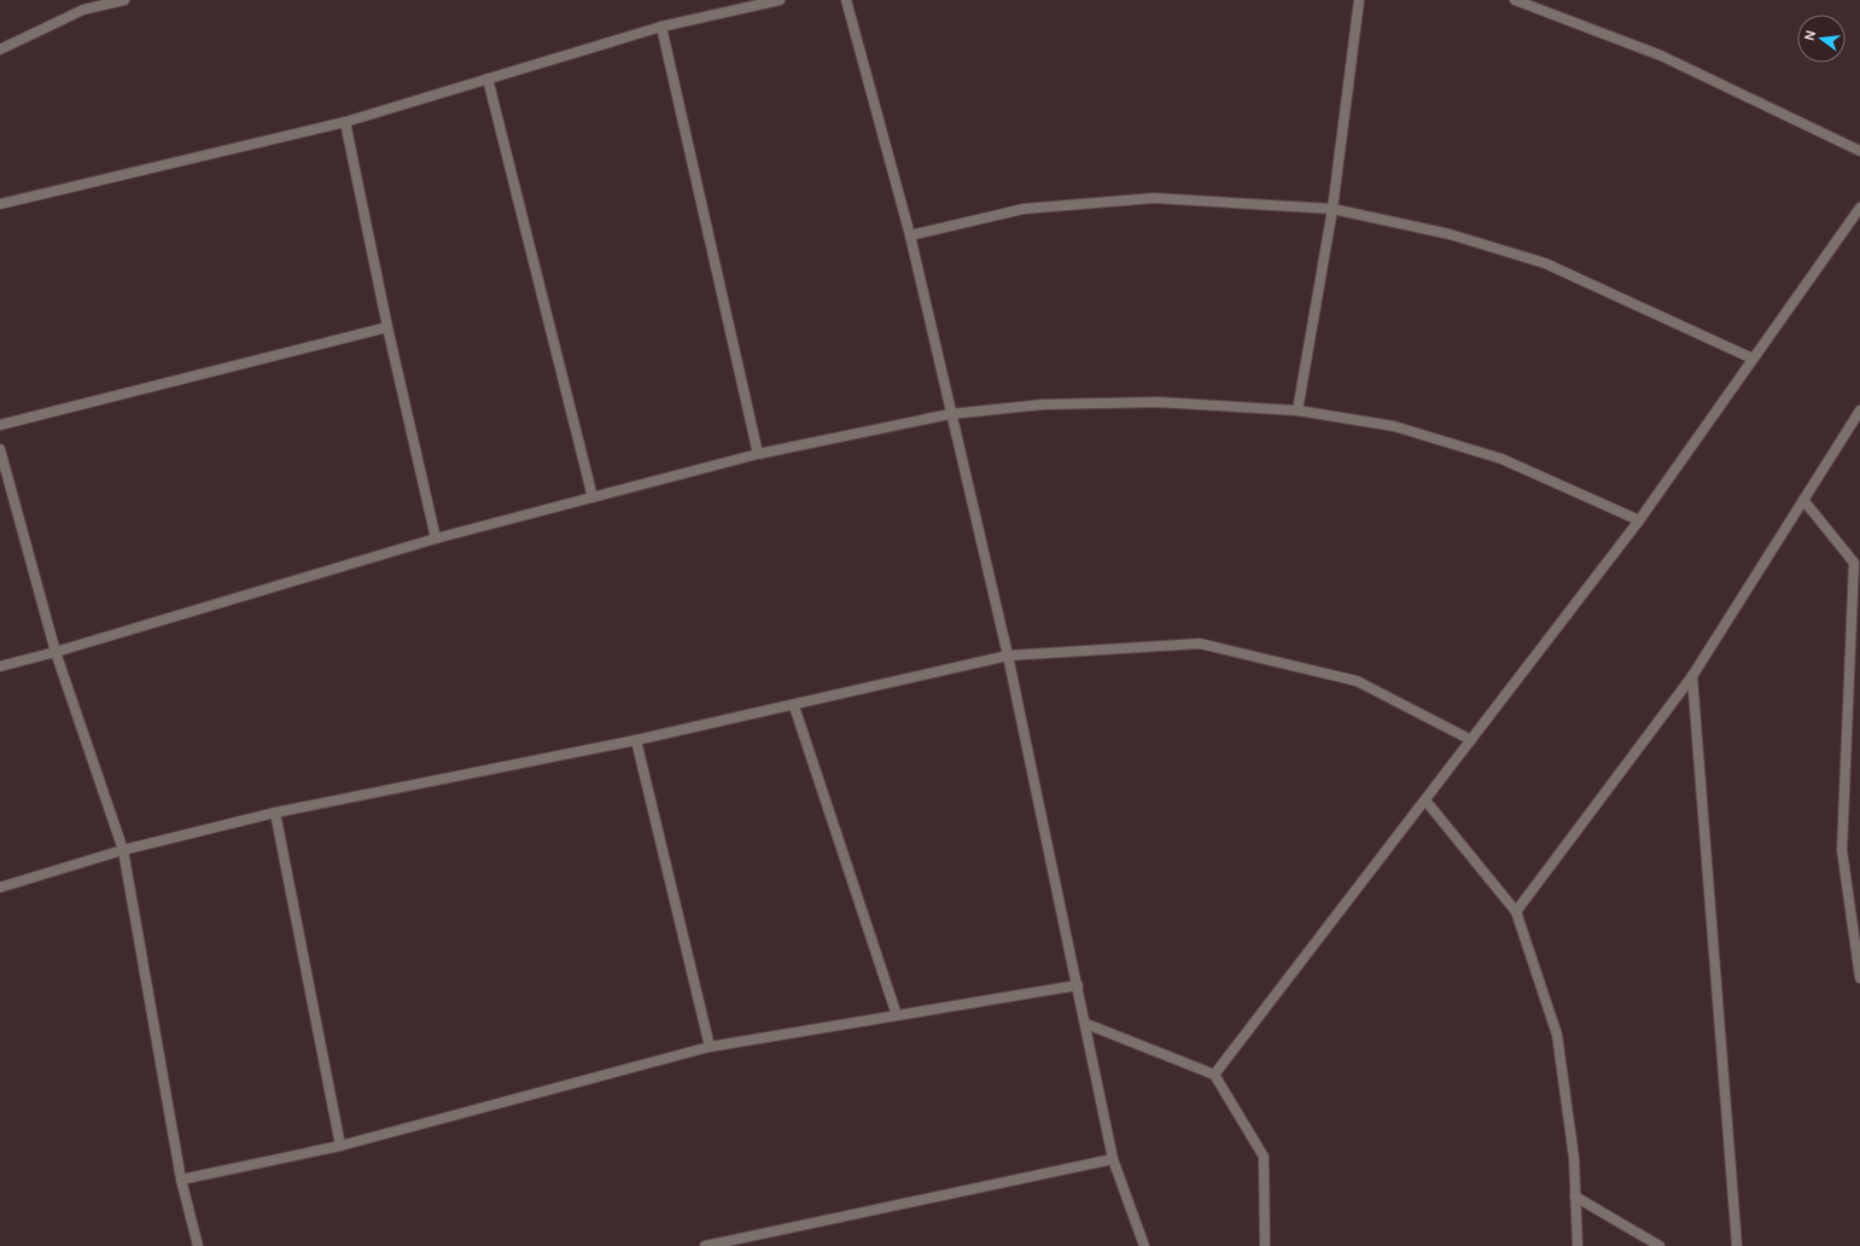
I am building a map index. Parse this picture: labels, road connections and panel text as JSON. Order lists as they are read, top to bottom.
{
  "north": "left"
}
